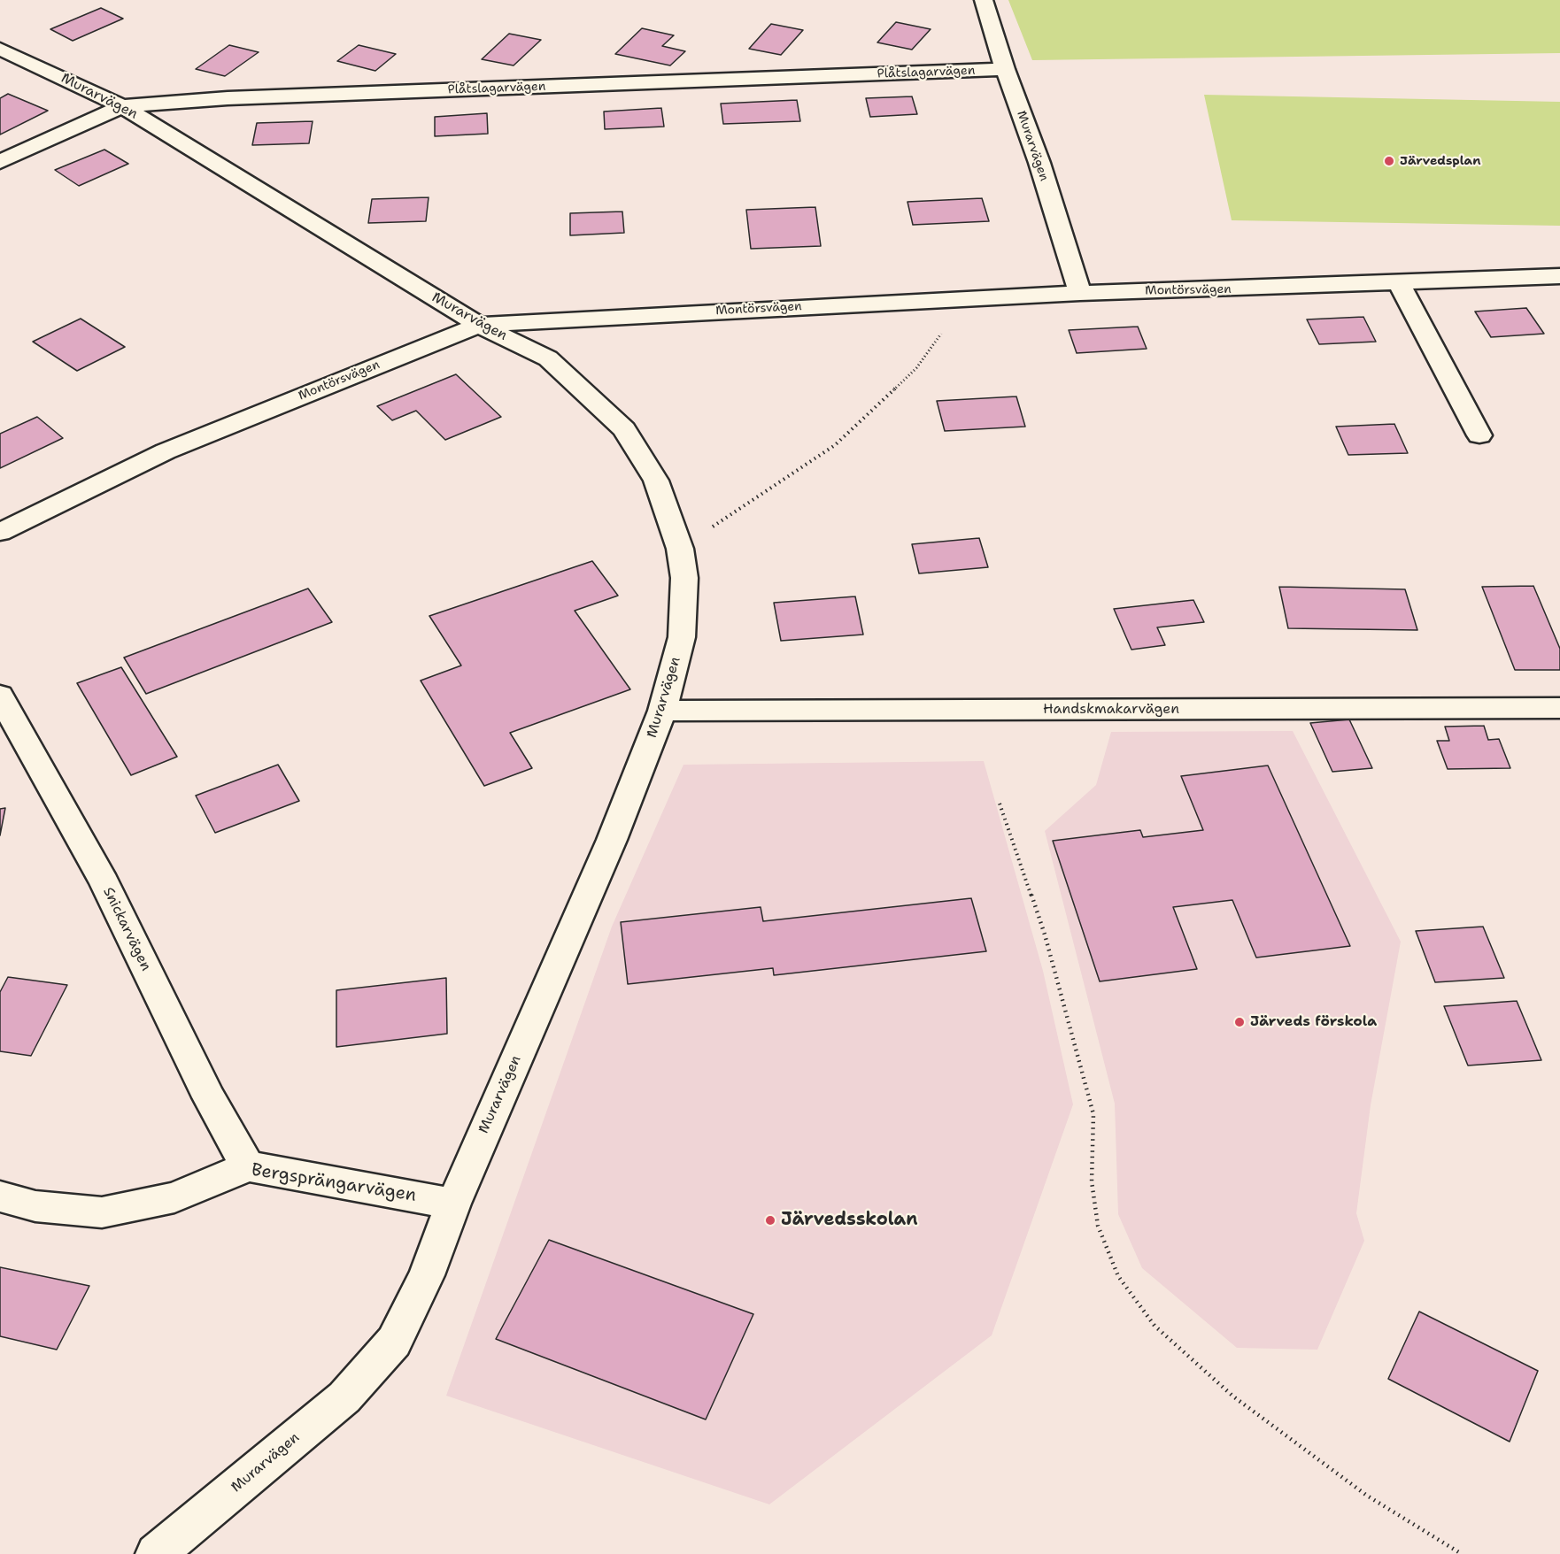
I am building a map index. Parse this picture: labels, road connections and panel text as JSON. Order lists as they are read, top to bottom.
{
  "streets": {
    "street": [
      "Plåtslagarvägen",
      "Murarvägen",
      "Montörsvägen",
      "Handskmakarvägen",
      "Snickarvägen",
      "Bergsprängarvägen"
    ]
  },
  "crossings": [
    ["Plåtslagarvägen", "Murarvägen"],
    ["Murarvägen", "Montörsvägen"],
    ["Murarvägen", "Handskmakarvägen"],
    ["Murarvägen", "Bergsprängarvägen"],
    ["Snickarvägen", "Bergsprängarvägen"]
  ],
  "places": ["Järvedsplan", "Järveds förskola", "Järvedsskolan"]
}
